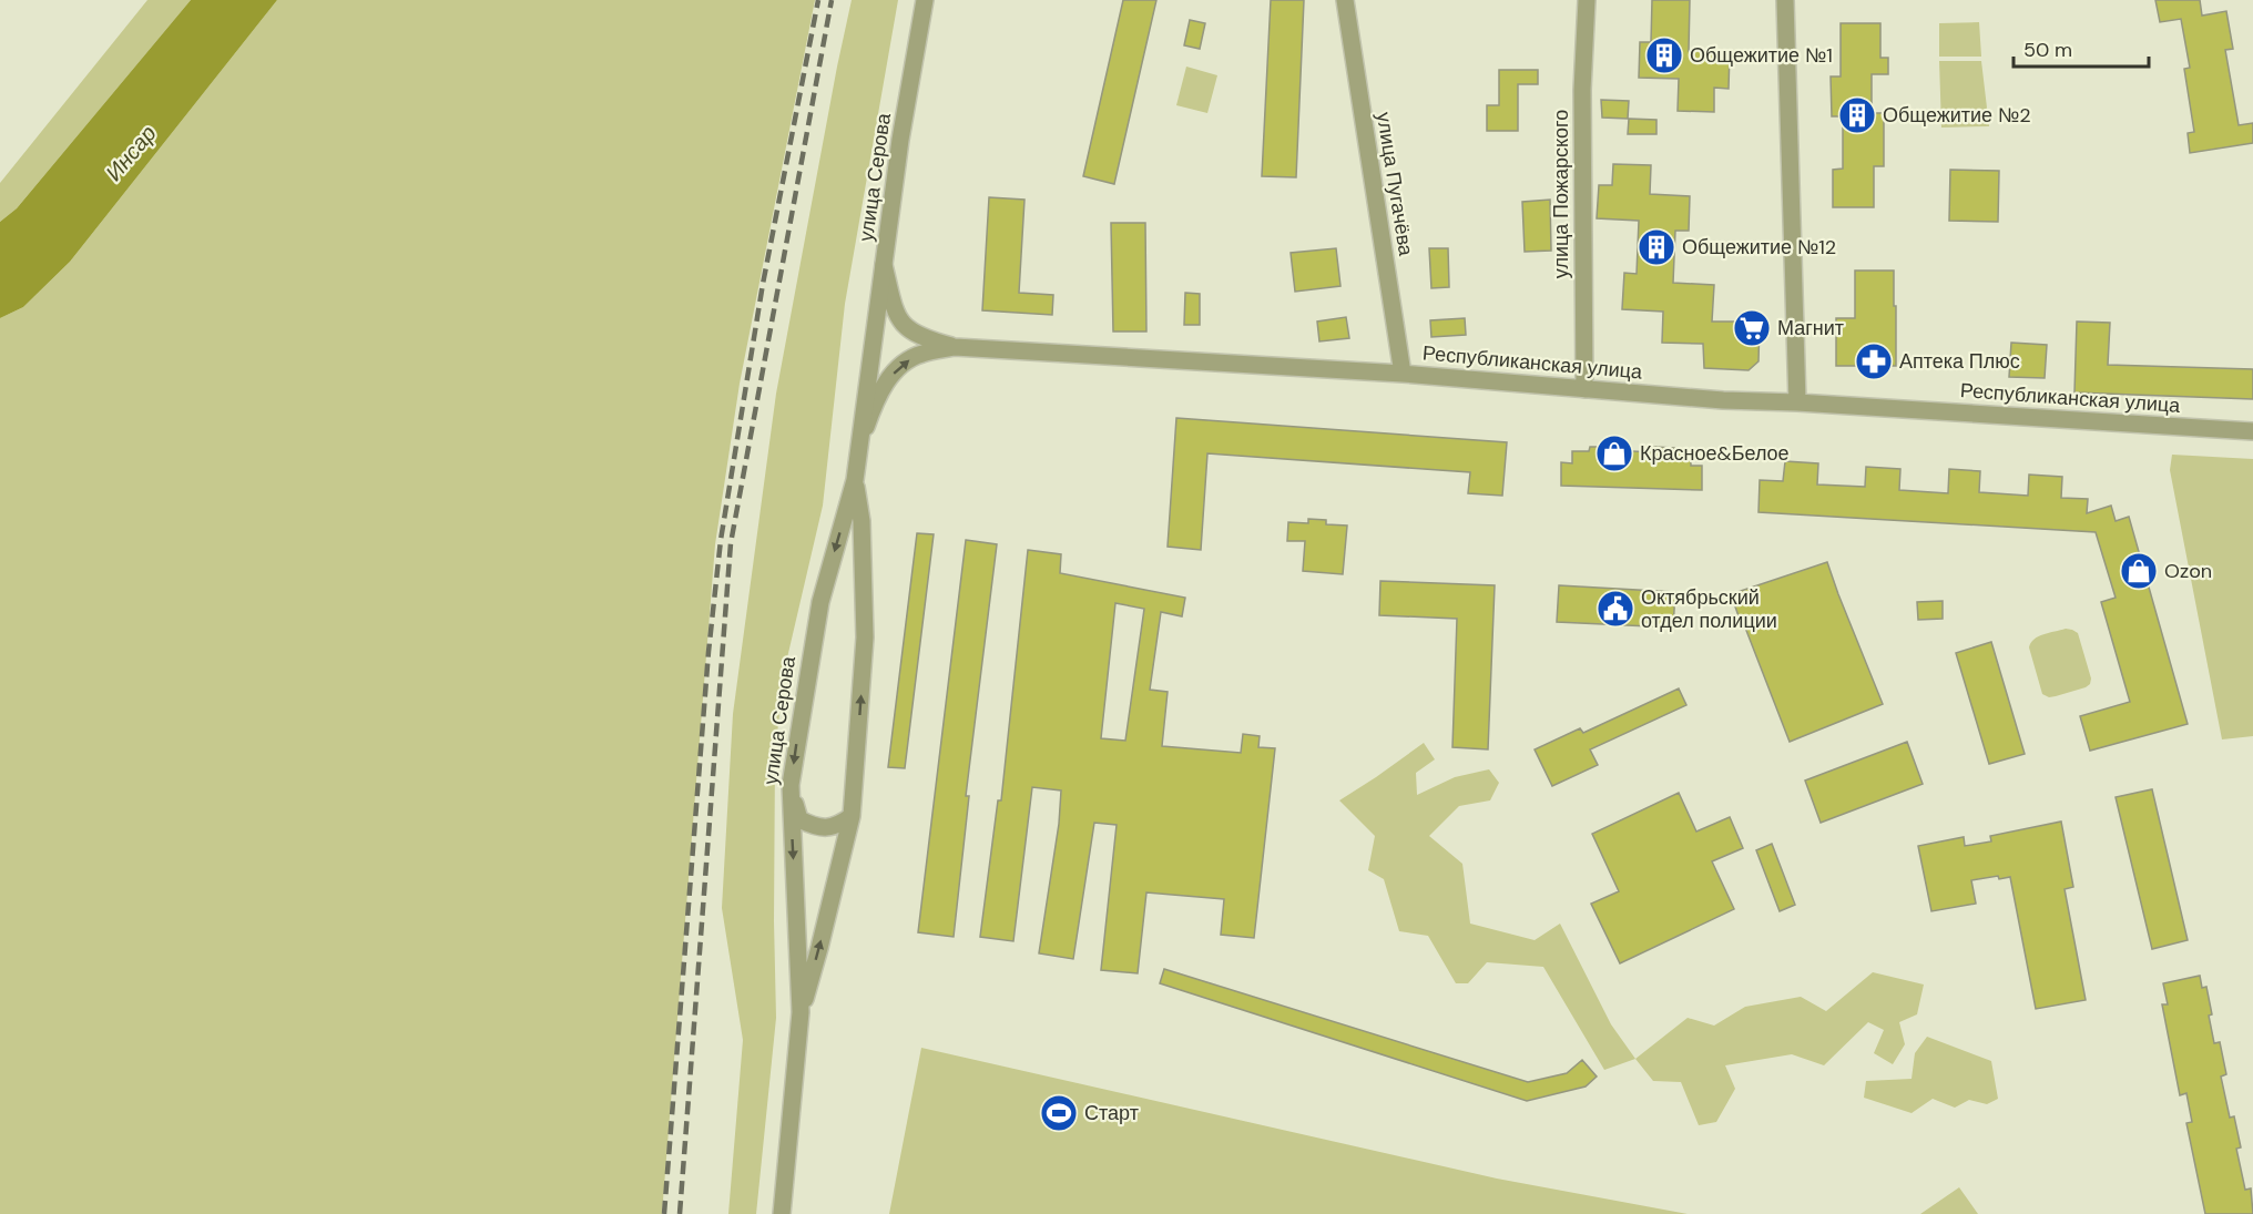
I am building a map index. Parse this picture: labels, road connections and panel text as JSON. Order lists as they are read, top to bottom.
{
  "streets": {
    "street": [
      "улица Серова",
      "улица Пугачёва",
      "улица Пожарского",
      "Республиканская улица"
    ]
  },
  "crossings": [
    ["улица Серова", "Республиканская улица"],
    ["улица Пугачёва", "Республиканская улица"],
    ["улица Пожарского", "Республиканская улица"]
  ],
  "water": ["Инсар"],
  "places": {
    "building": ["Общежитие №1", "Общежитие №2", "Общежитие №12"],
    "supermarket": ["Магнит"],
    "pharmacy": ["Аптека Плюс"],
    "shop": ["Красное&Белое", "Ozon"],
    "public building": ["Октябрьский отдел полиции"],
    "sports": ["Старт"]
  },
  "scale_bar": "50 m"
}
